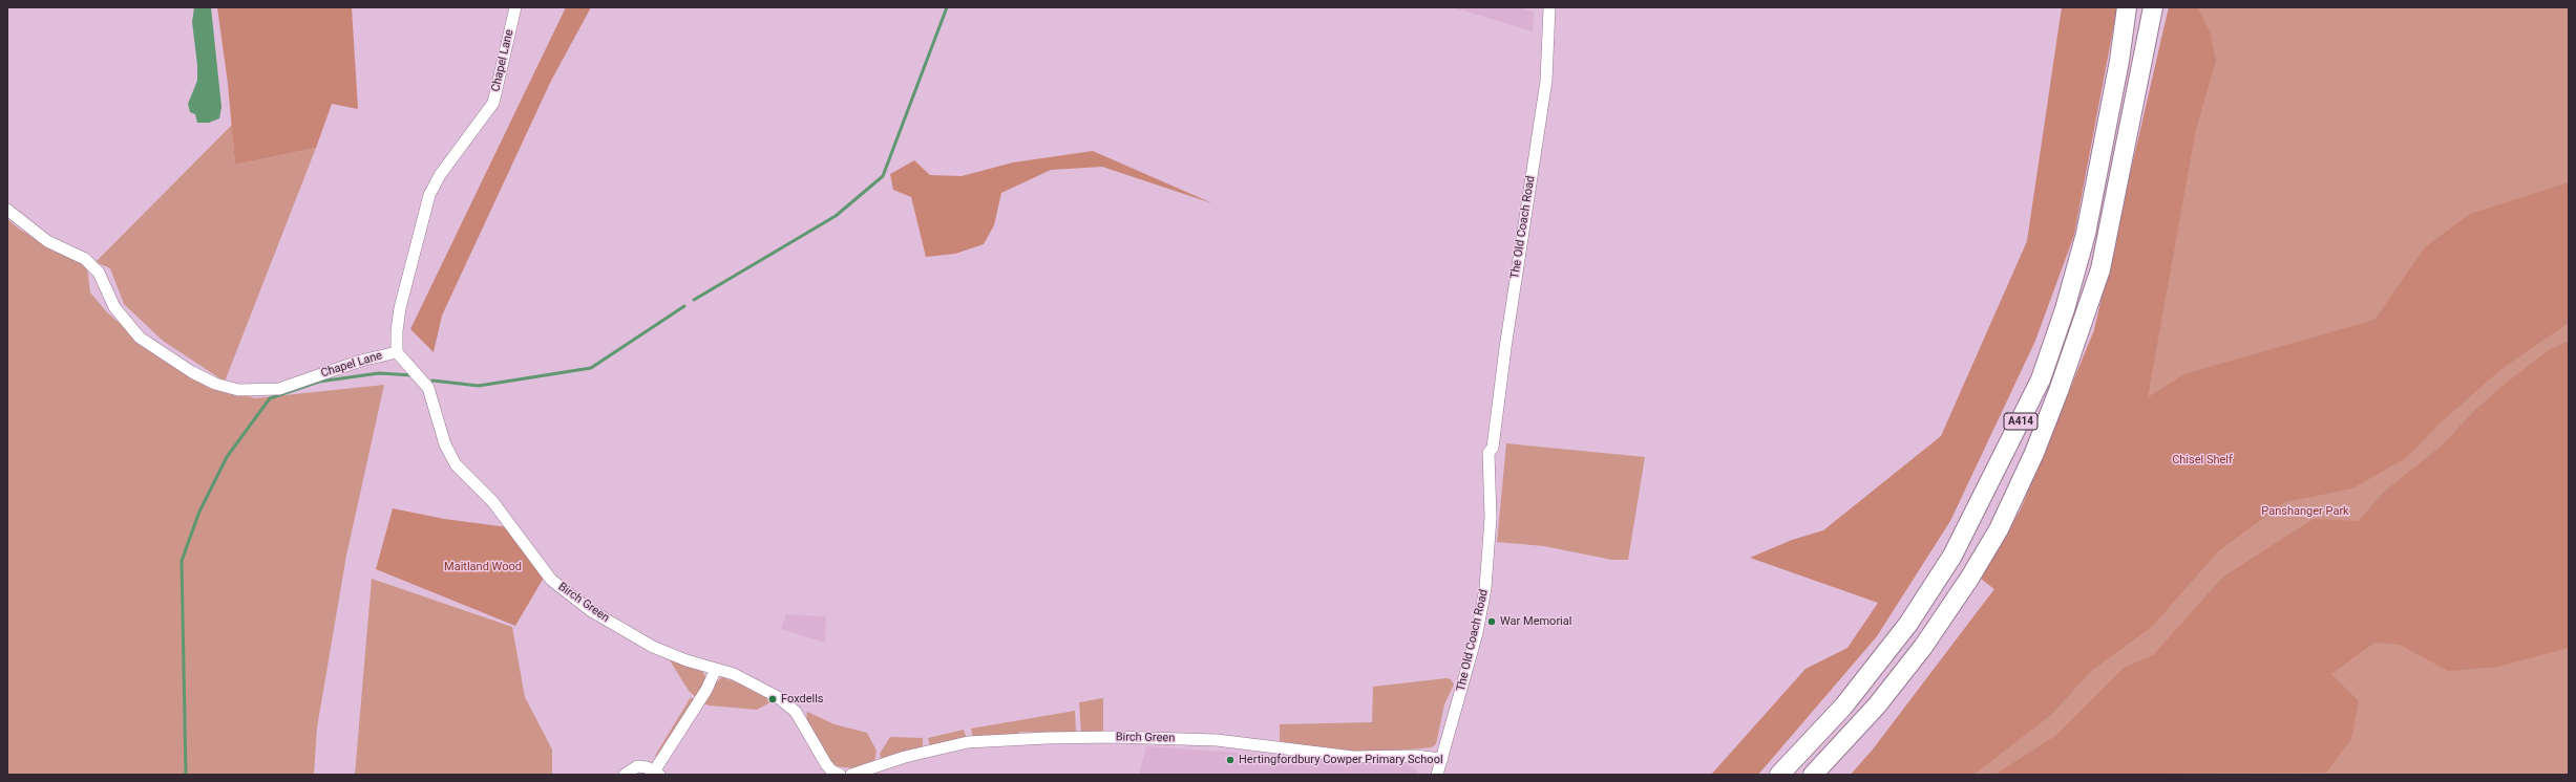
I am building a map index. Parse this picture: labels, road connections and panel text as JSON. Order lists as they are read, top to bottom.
{
  "streets": {
    "highway": ["A414"],
    "street": ["Chapel Lane", "The Old Coach Road", "Birch Green"]
  },
  "crossings": [
    ["Chapel Lane", "Birch Green"],
    ["The Old Coach Road", "Birch Green"]
  ],
  "parks": ["Chisel Shelf", "Panshanger Park", "Maitland Wood"],
  "places": ["War Memorial", "Foxdells", "Hertingfordbury Cowper Primary School"]
}
